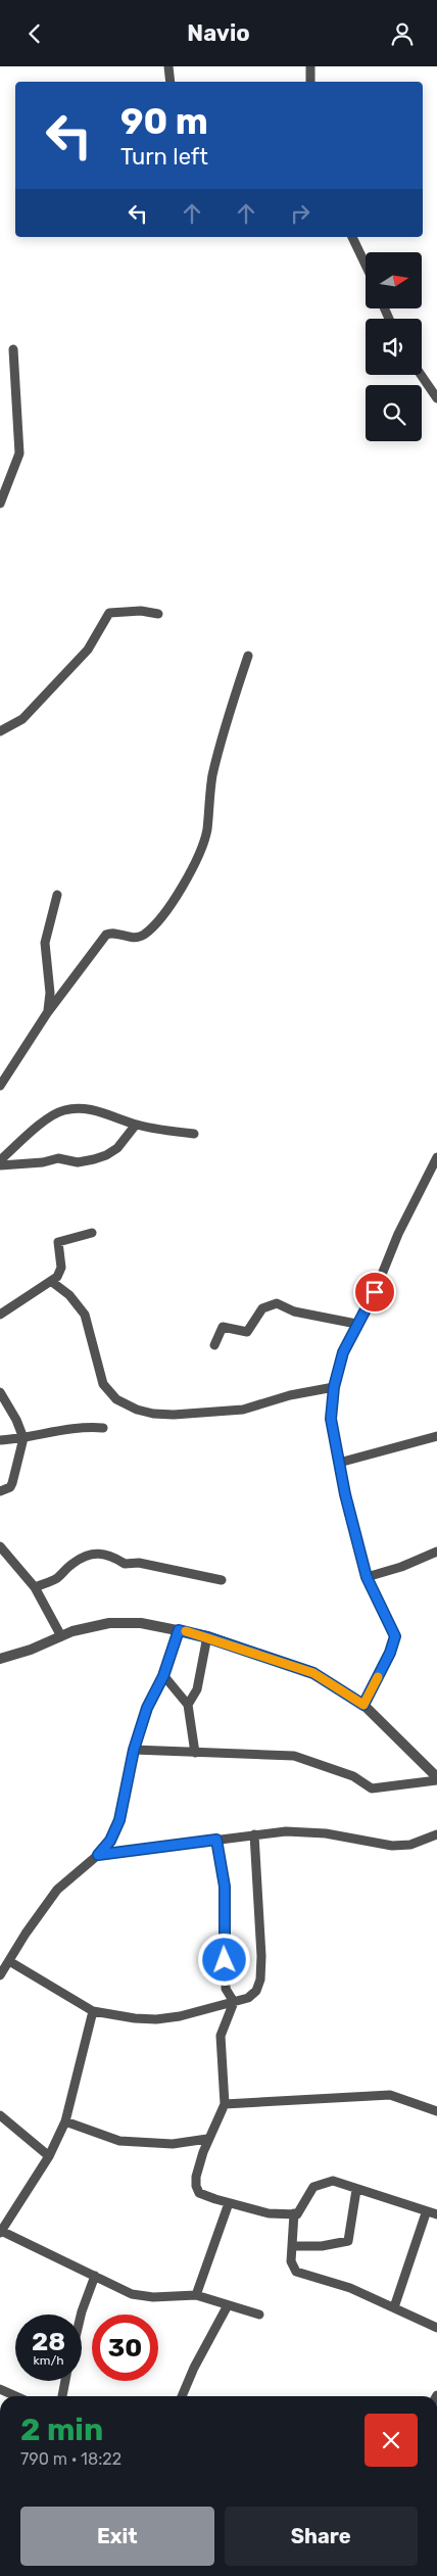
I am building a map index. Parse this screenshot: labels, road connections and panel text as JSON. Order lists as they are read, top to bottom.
{
  "north": "right",
  "page": {
    "header": "Navio",
    "turn": ["90 m", "Turn left"],
    "speed": "28 km/h",
    "limit": "30",
    "heading": ["2 min", "790 m · 18:22"],
    "buttons": ["Exit", "Share"]
  }
}
